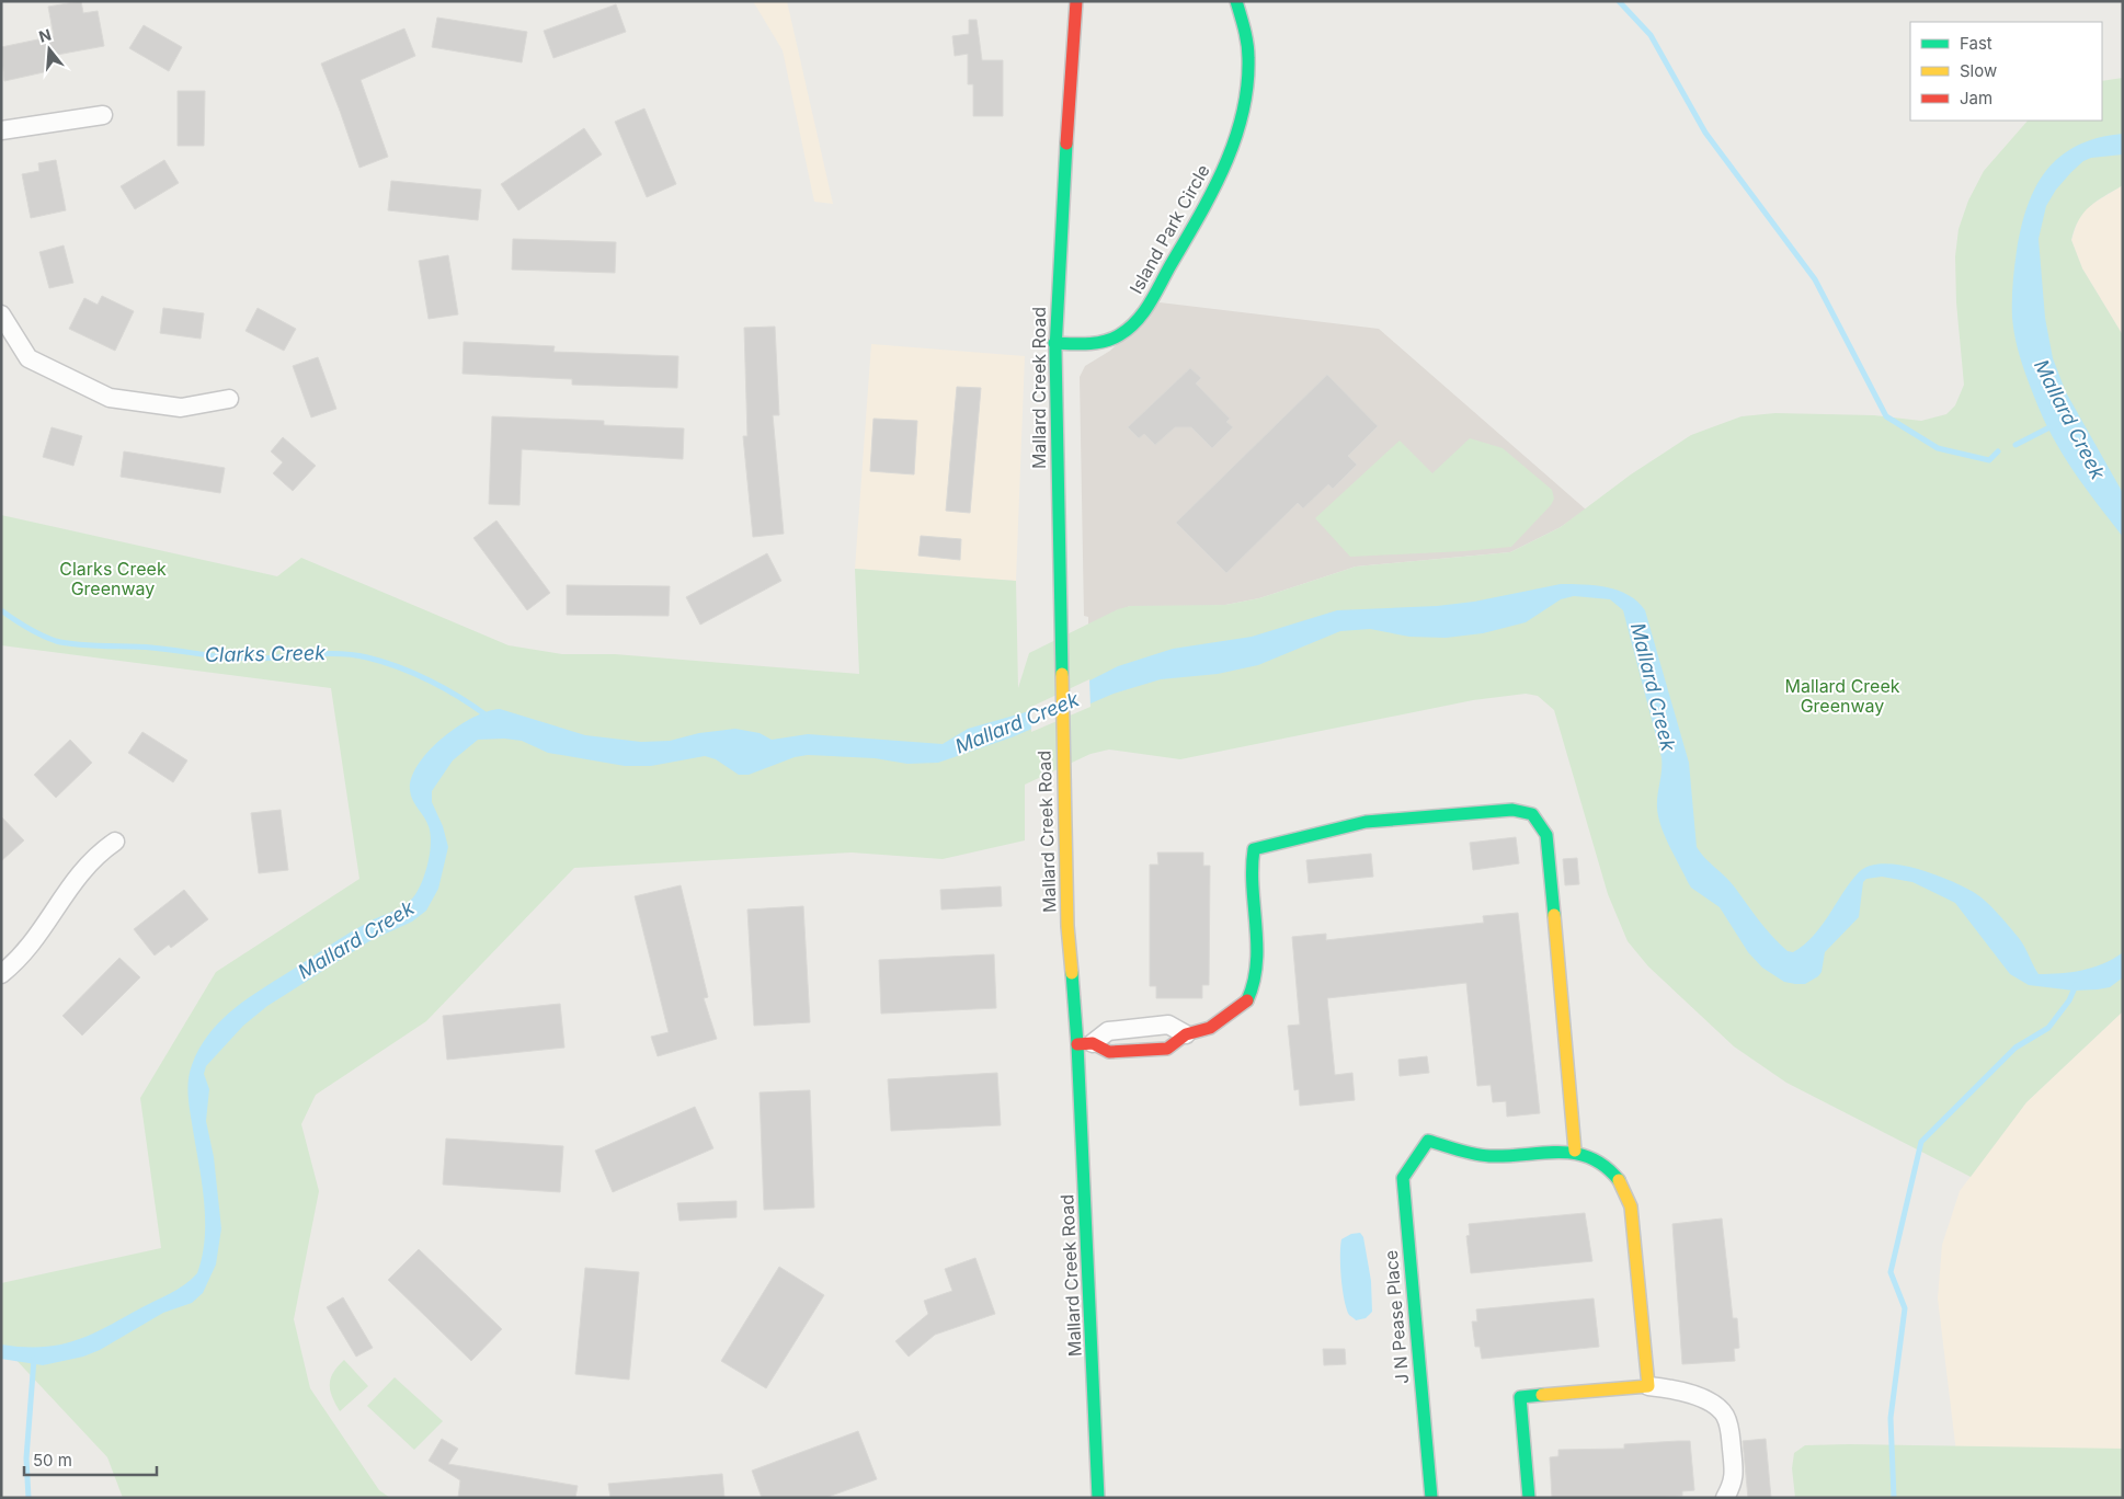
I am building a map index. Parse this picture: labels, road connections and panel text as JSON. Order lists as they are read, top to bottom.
{
  "streets": {
    "street": ["Island Park Circle", "Mallard Creek Road", "J N Pease Place"]
  },
  "crossings": [
    ["Island Park Circle", "Mallard Creek Road"]
  ],
  "water": ["Mallard Creek", "Clarks Creek"],
  "parks": ["Clarks Creek Greenway", "Mallard Creek Greenway"],
  "legend": ["Fast", "Slow", "Jam"],
  "scale_bar": "50 m",
  "north": "top"
}
